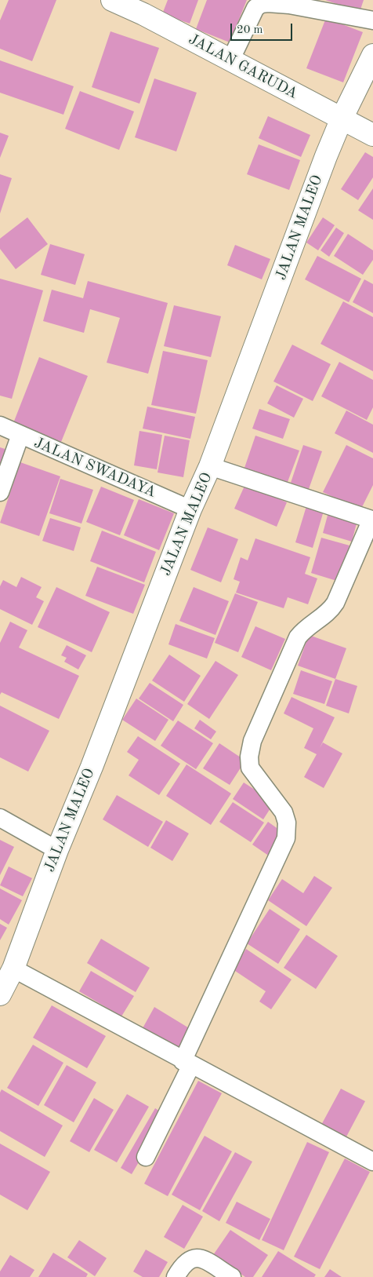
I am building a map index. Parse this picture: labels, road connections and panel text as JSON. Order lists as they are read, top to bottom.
{
  "streets": {
    "street": ["JALAN GARUDA", "JALAN MALEO", "JALAN SWADAYA"]
  },
  "crossings": [
    ["JALAN GARUDA", "JALAN MALEO"],
    ["JALAN MALEO", "JALAN SWADAYA"]
  ],
  "scale_bar": "20 m"
}
